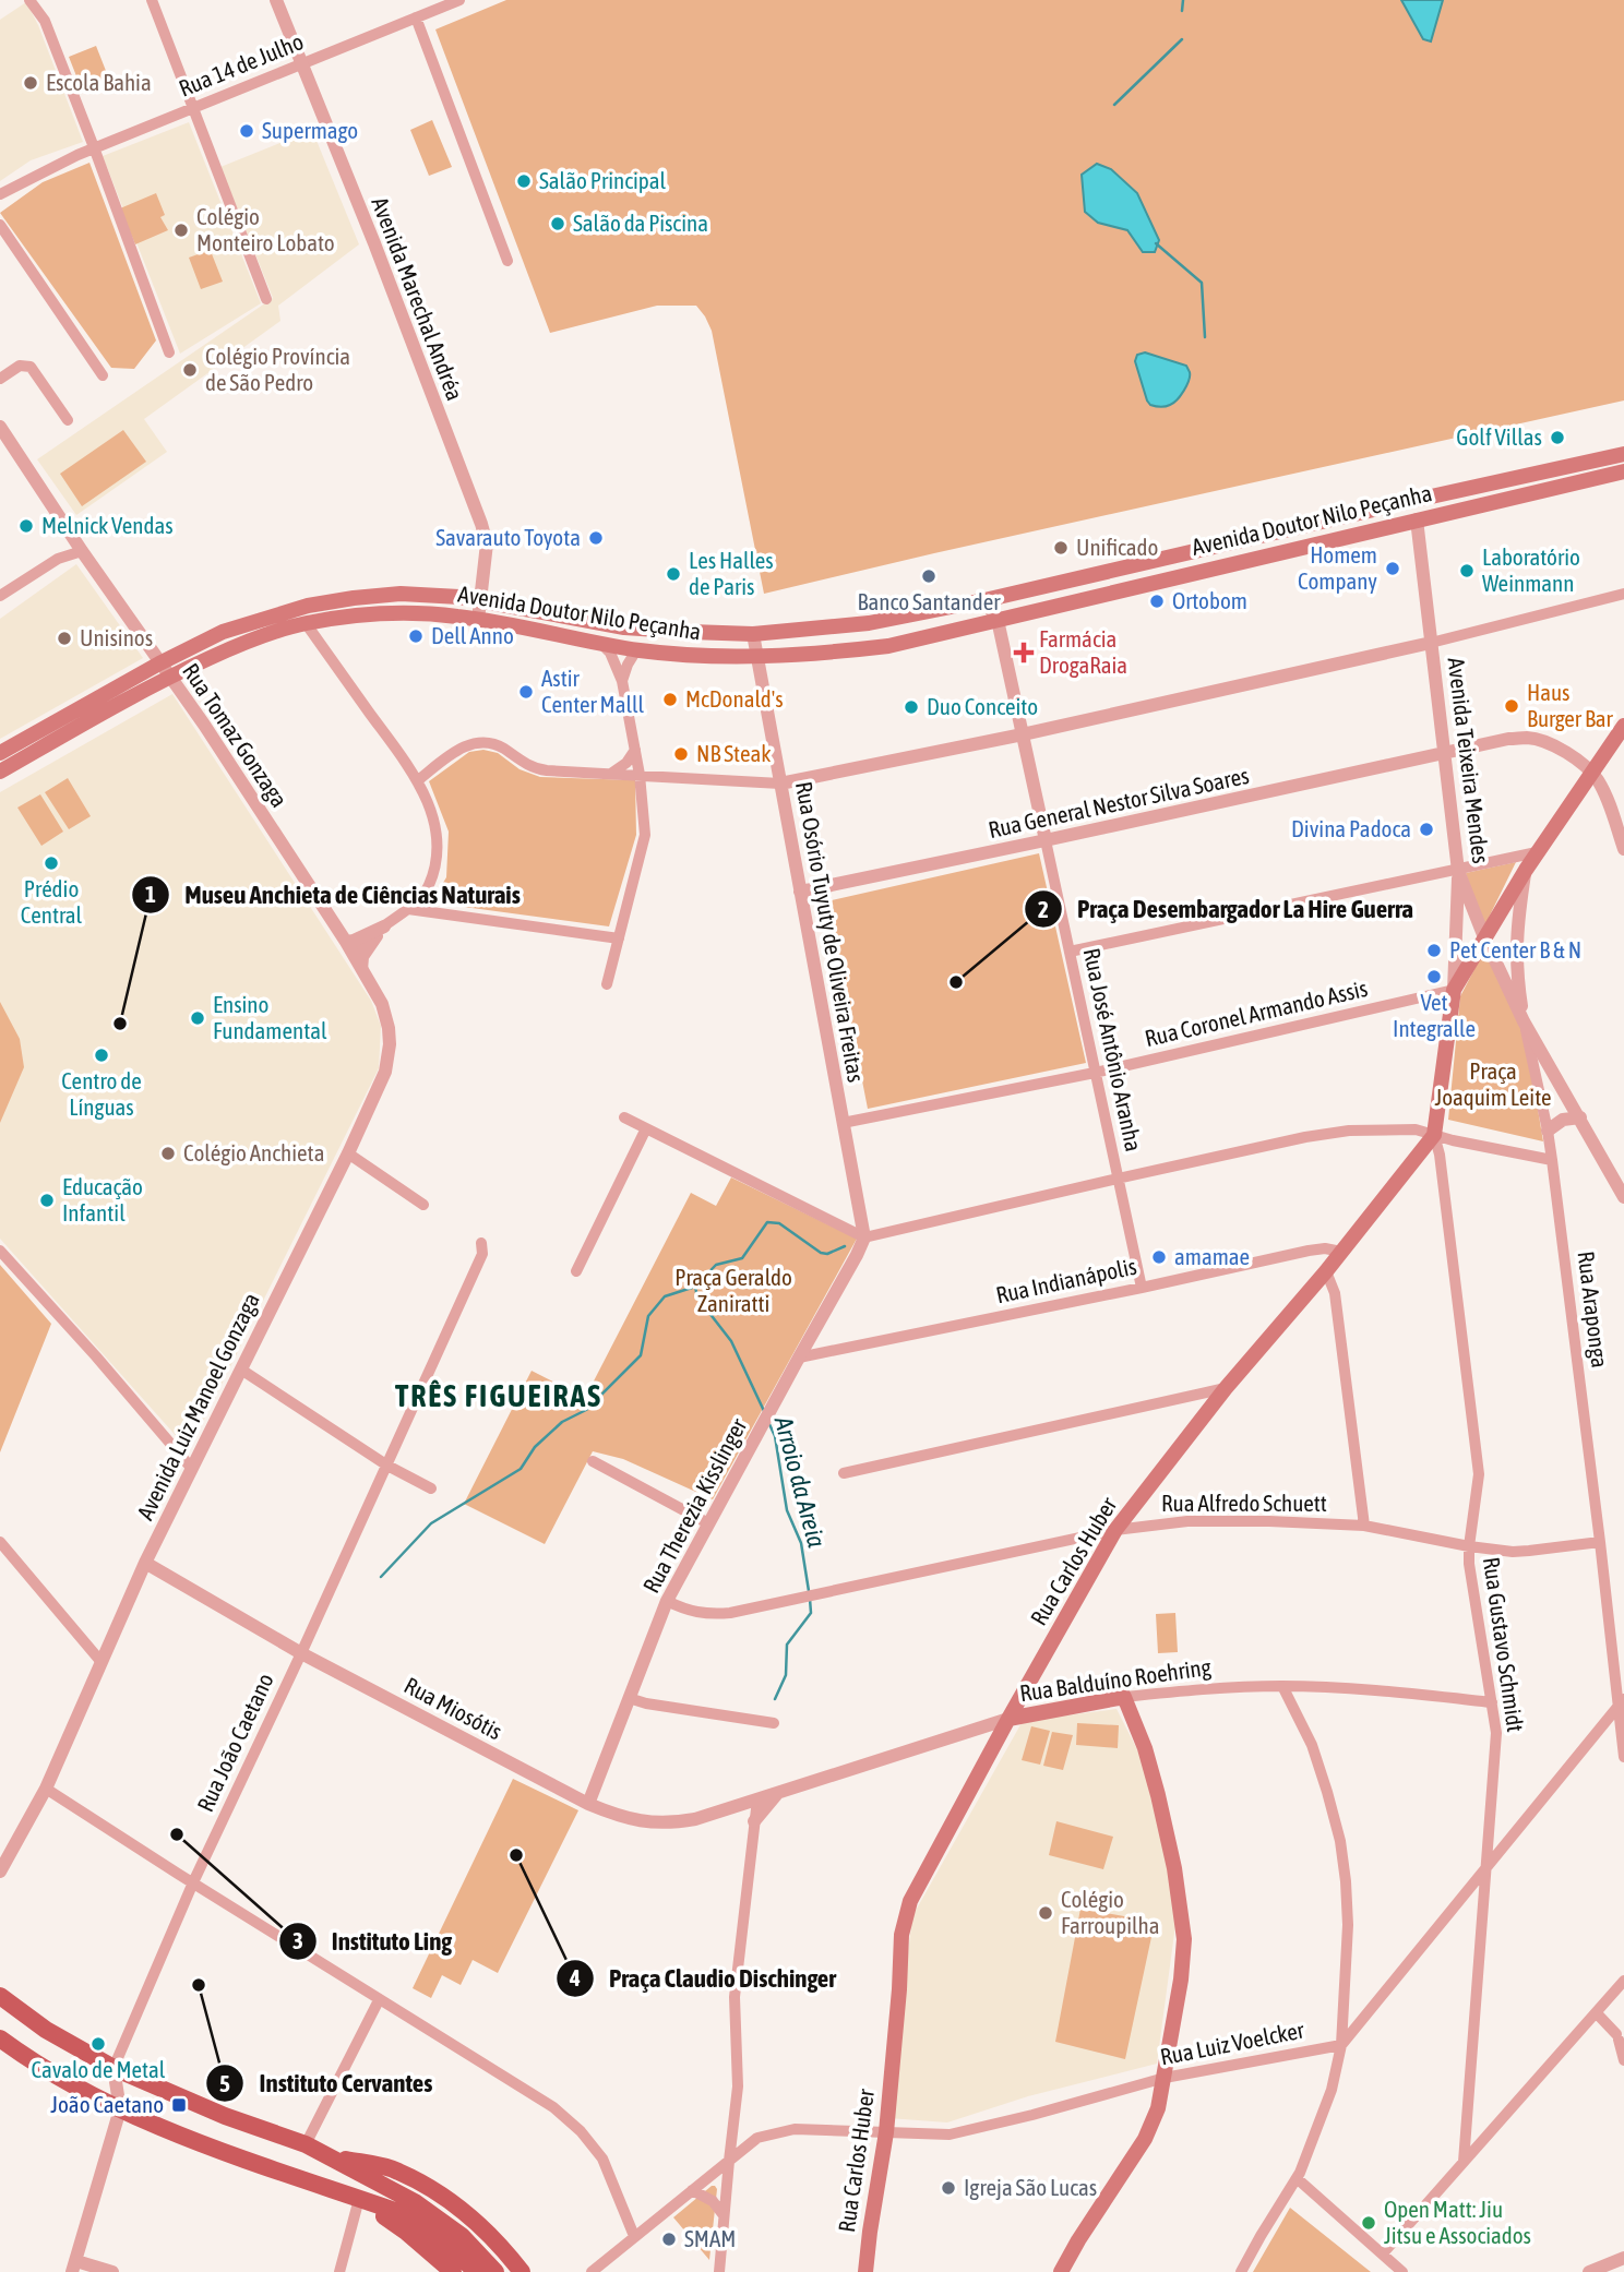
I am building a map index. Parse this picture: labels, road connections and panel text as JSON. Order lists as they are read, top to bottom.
{
  "streets": {
    "main road": ["Avenida Doutor Nilo Peçanha", "Rua Carlos Huber", "Rua Balduíno Roehring"],
    "street": [
      "Rua 14 de Julho",
      "Avenida Marechal Andréa",
      "Rua Tomaz Gonzaga",
      "Avenida Teixeira Mendes",
      "Rua General Nestor Silva Soares",
      "Rua Osório Tuyuty de Oliveira Freitas",
      "Rua Coronel Armando Assis",
      "Rua José Antônio Aranha",
      "Rua Indianápolis",
      "Rua Araponga",
      "Avenida Luiz Manoel Gonzaga",
      "Rua Alfredo Schuett",
      "Rua Therezia Kisslinger",
      "Rua Gustavo Schmidt",
      "Rua Miosótis",
      "Rua João Caetano",
      "Rua Luiz Voelcker"
    ]
  },
  "crossings": [
    ["Rua 14 de Julho", "Avenida Marechal Andréa"],
    ["Avenida Marechal Andréa", "Avenida Doutor Nilo Peçanha"],
    ["Avenida Doutor Nilo Peçanha", "Rua Tomaz Gonzaga"],
    ["Avenida Doutor Nilo Peçanha", "Avenida Teixeira Mendes"],
    ["Avenida Doutor Nilo Peçanha", "Rua Osório Tuyuty de Oliveira Freitas"],
    ["Avenida Doutor Nilo Peçanha", "Rua José Antônio Aranha"],
    ["Rua Tomaz Gonzaga", "Avenida Luiz Manoel Gonzaga"],
    ["Avenida Teixeira Mendes", "Rua General Nestor Silva Soares"],
    ["Avenida Teixeira Mendes", "Rua Araponga"],
    ["Rua General Nestor Silva Soares", "Rua Osório Tuyuty de Oliveira Freitas"],
    ["Rua General Nestor Silva Soares", "Rua José Antônio Aranha"],
    ["Rua Osório Tuyuty de Oliveira Freitas", "Rua Coronel Armando Assis"],
    ["Rua Osório Tuyuty de Oliveira Freitas", "Rua Therezia Kisslinger"],
    ["Rua Coronel Armando Assis", "Rua José Antônio Aranha"],
    ["Rua José Antônio Aranha", "Rua Indianápolis"],
    ["Rua Indianápolis", "Rua Therezia Kisslinger"],
    ["Rua Indianápolis", "Rua Carlos Huber"],
    ["Rua Araponga", "Rua Alfredo Schuett"],
    ["Avenida Luiz Manoel Gonzaga", "Rua Miosótis"],
    ["Rua Alfredo Schuett", "Rua Therezia Kisslinger"],
    ["Rua Alfredo Schuett", "Rua Carlos Huber"],
    ["Rua Alfredo Schuett", "Rua Gustavo Schmidt"],
    ["Rua Therezia Kisslinger", "Rua Miosótis"],
    ["Rua Carlos Huber", "Rua Gustavo Schmidt"],
    ["Rua Carlos Huber", "Rua Balduíno Roehring"],
    ["Rua Carlos Huber", "Rua Luiz Voelcker"],
    ["Rua Gustavo Schmidt", "Rua Balduíno Roehring"],
    ["Rua Balduíno Roehring", "Rua Miosótis"],
    ["Rua Miosótis", "Rua João Caetano"]
  ],
  "districts": ["TRÊS FIGUEIRAS"],
  "water": ["Arroio da Areia"],
  "parks": ["Praça Joaquim Leite", "Praça Geraldo Zaniratti"],
  "places": {
    "other": [
      "Escola Bahia",
      "Supermago",
      "Salão Principal",
      "Salão da Piscina",
      "Colégio Monteiro Lobato",
      "Colégio Província de São Pedro",
      "Golf Villas",
      "Melnick Vendas",
      "Savarauto Toyota",
      "Unificado",
      "Homem Company",
      "Laboratório Weinmann",
      "Les Halles de Paris",
      "Banco Santander",
      "Ortobom",
      "Dell Anno",
      "Unisinos",
      "Astir Center Malll",
      "McDonald's",
      "Haus Burger Bar",
      "Duo Conceito",
      "NB Steak",
      "Divina Padoca",
      "Prédio Central",
      "Pet Center B & N",
      "Vet Integralle",
      "Praça Desembargador La Hire Guerra",
      "Ensino Fundamental",
      "Museu Anchieta de Ciências Naturais",
      "Centro de Línguas",
      "Colégio Anchieta",
      "Educação Infantil",
      "amamae",
      "Instituto Ling",
      "Praça Claudio Dischinger",
      "Colégio Farroupilha",
      "Instituto Cervantes",
      "Cavalo de Metal",
      "Igreja São Lucas",
      "Open Matt: Jiu Jitsu e Associados",
      "SMAM"
    ],
    "health": ["Farmácia DrogaRaia"],
    "transit": ["João Caetano"]
  }
}
